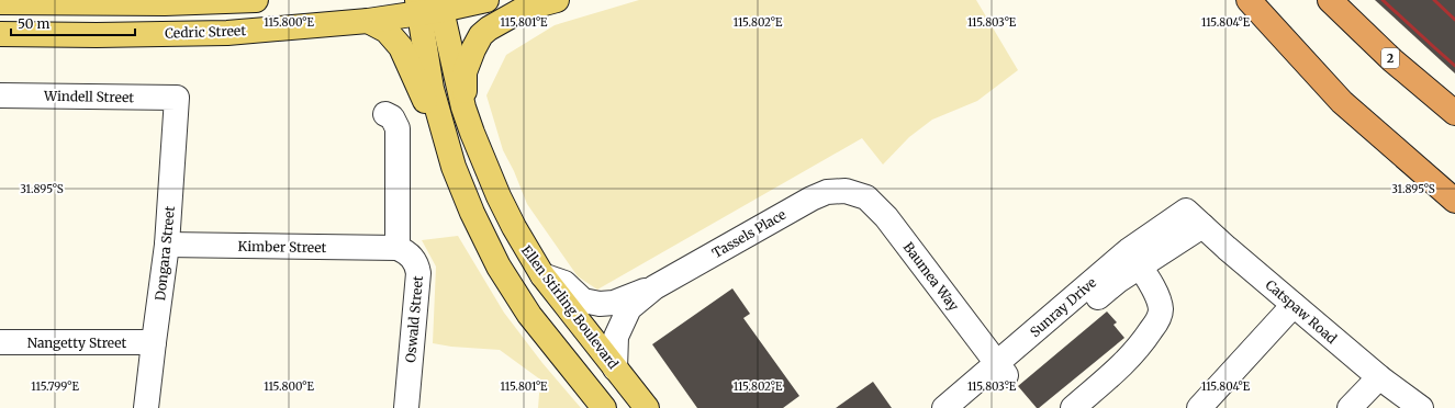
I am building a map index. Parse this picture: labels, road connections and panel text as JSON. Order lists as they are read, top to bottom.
{
  "streets": {
    "highway": ["2"],
    "main road": ["Cedric Street", "Ellen Stirling Boulevard"],
    "street": [
      "Windell Street",
      "Tassels Place",
      "Kimber Street",
      "Dongara Street",
      "Baumea Way",
      "Sunray Drive",
      "Catspaw Road",
      "Oswald Street",
      "Nangetty Street"
    ]
  },
  "crossings": [
    ["Cedric Street", "Ellen Stirling Boulevard"],
    ["Windell Street", "Dongara Street"],
    ["Tassels Place", "Baumea Way"],
    ["Tassels Place", "Ellen Stirling Boulevard"],
    ["Kimber Street", "Dongara Street"],
    ["Kimber Street", "Oswald Street"],
    ["Dongara Street", "Nangetty Street"],
    ["Baumea Way", "Sunray Drive"],
    ["Sunray Drive", "Catspaw Road"]
  ],
  "scale_bar": "50 m",
  "coordinates": [
    "115.800°E",
    "115.801°E",
    "115.802°E",
    "115.803°E",
    "115.804°E",
    "31.895°S",
    "115.799°E"
  ]
}
